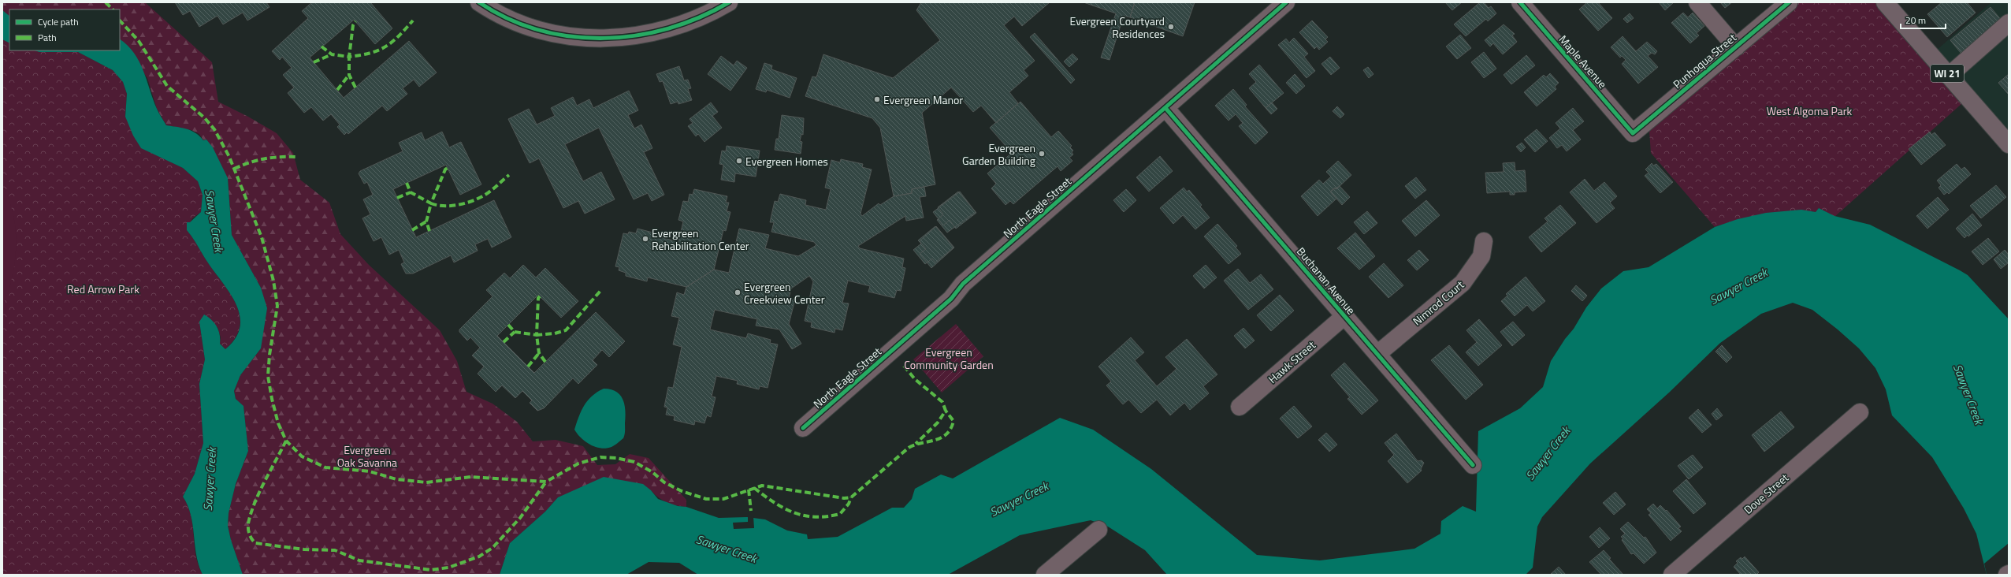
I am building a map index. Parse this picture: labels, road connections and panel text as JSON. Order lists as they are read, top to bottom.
{
  "streets": {
    "main road": ["WI 21"],
    "street": [
      "Punhoqua Street",
      "Maple Avenue",
      "North Eagle Street",
      "Buchanan Avenue",
      "Nimrod Court",
      "Hawk Street",
      "Dove Street"
    ]
  },
  "crossings": [
    ["Punhoqua Street", "Maple Avenue"],
    ["North Eagle Street", "Buchanan Avenue"],
    ["Buchanan Avenue", "Nimrod Court"],
    ["Buchanan Avenue", "Hawk Street"]
  ],
  "water": ["Sawyer Creek"],
  "parks": [
    "West Algoma Park",
    "Red Arrow Park",
    "Evergreen Community Garden",
    "Evergreen Oak Savanna"
  ],
  "places": [
    "Evergreen Courtyard Residences",
    "Evergreen Manor",
    "Evergreen Garden Building",
    "Evergreen Homes",
    "Evergreen Rehabilitation Center",
    "Evergreen Creekview Center"
  ],
  "legend": ["Cycle path", "Path"],
  "scale_bar": "20 m"
}
